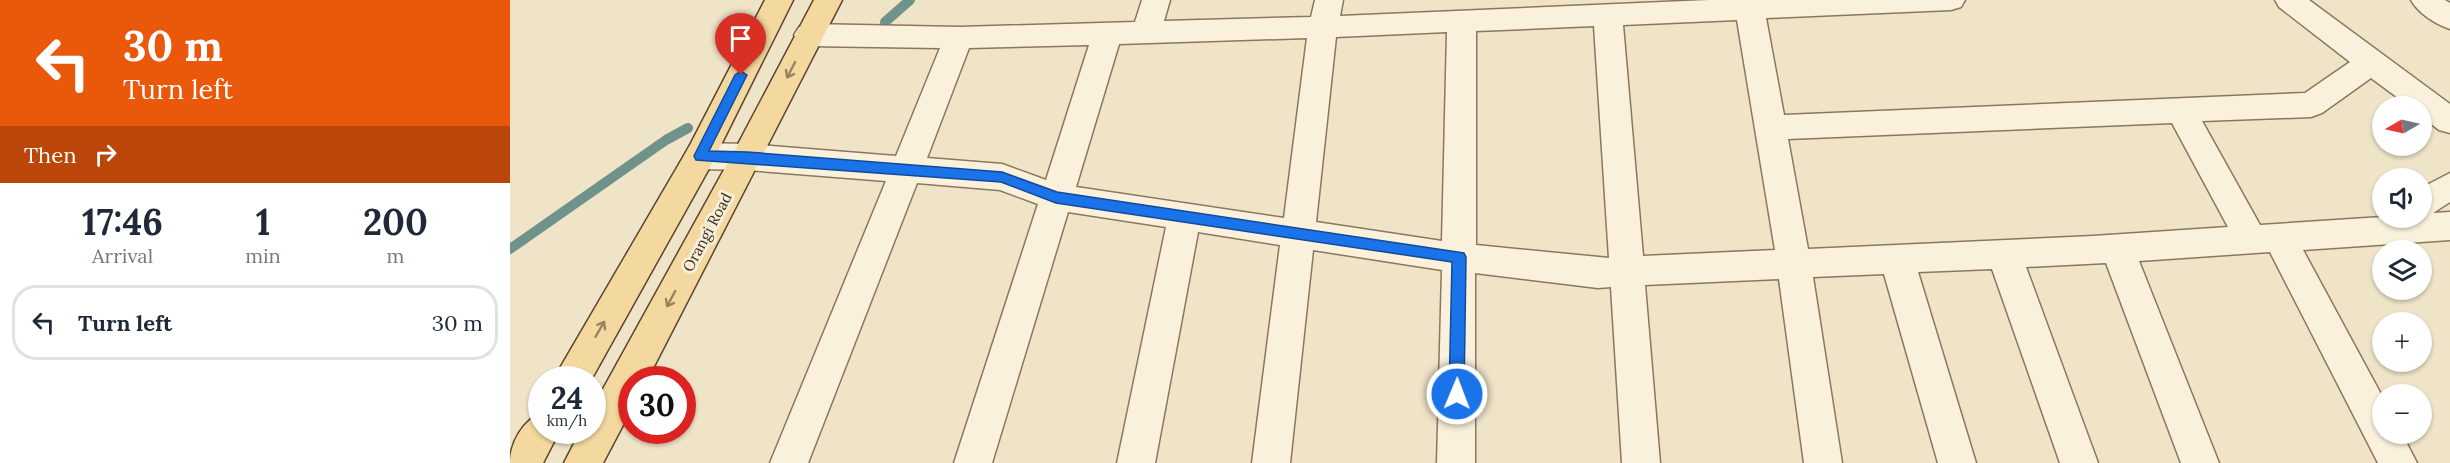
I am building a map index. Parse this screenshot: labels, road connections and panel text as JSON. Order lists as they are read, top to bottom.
{
  "streets": {
    "main road": ["Orangi Road"]
  },
  "north": "left",
  "page": {
    "turn": ["30 m", "Turn left"],
    "map_buttons": ["+", "−"],
    "then": "Then",
    "eta": [
      "17:46",
      "Arrival",
      "1",
      "min",
      "200",
      "m"
    ],
    "list": [
      {
        "name": "Turn left",
        "value": "30 m"
      }
    ],
    "speed": "24 km/h",
    "limit": "30"
  }
}
